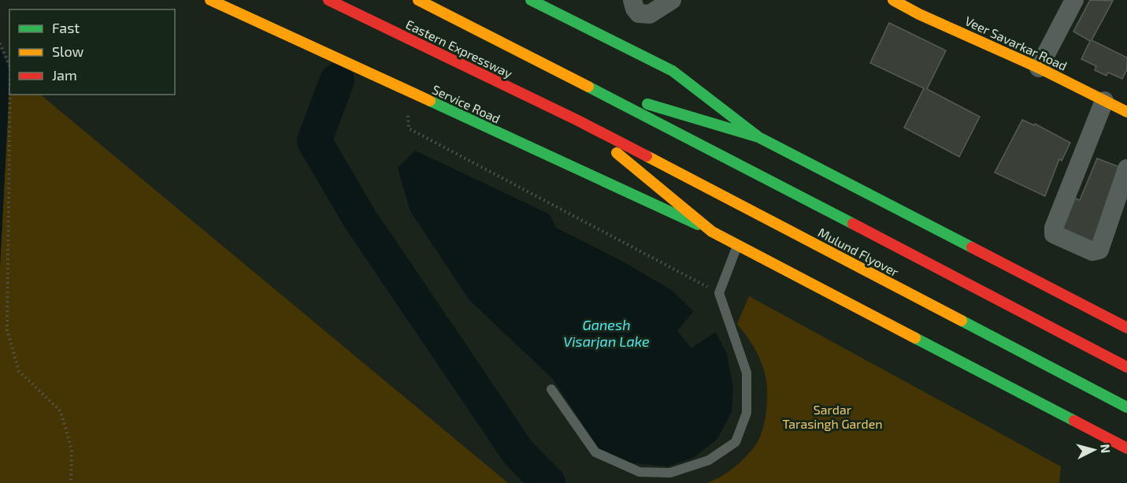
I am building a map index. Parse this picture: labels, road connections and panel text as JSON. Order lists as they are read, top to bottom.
{
  "streets": {
    "main road": [
      "Veer Savarkar Road",
      "Eastern Expressway",
      "Service Road",
      "Mulund Flyover"
    ]
  },
  "crossings": [
    ["Eastern Expressway", "Mulund Flyover"]
  ],
  "water": ["Ganesh Visarjan Lake"],
  "parks": ["Sardar Tarasingh Garden"],
  "legend": ["Fast", "Slow", "Jam"],
  "north": "right"
}
